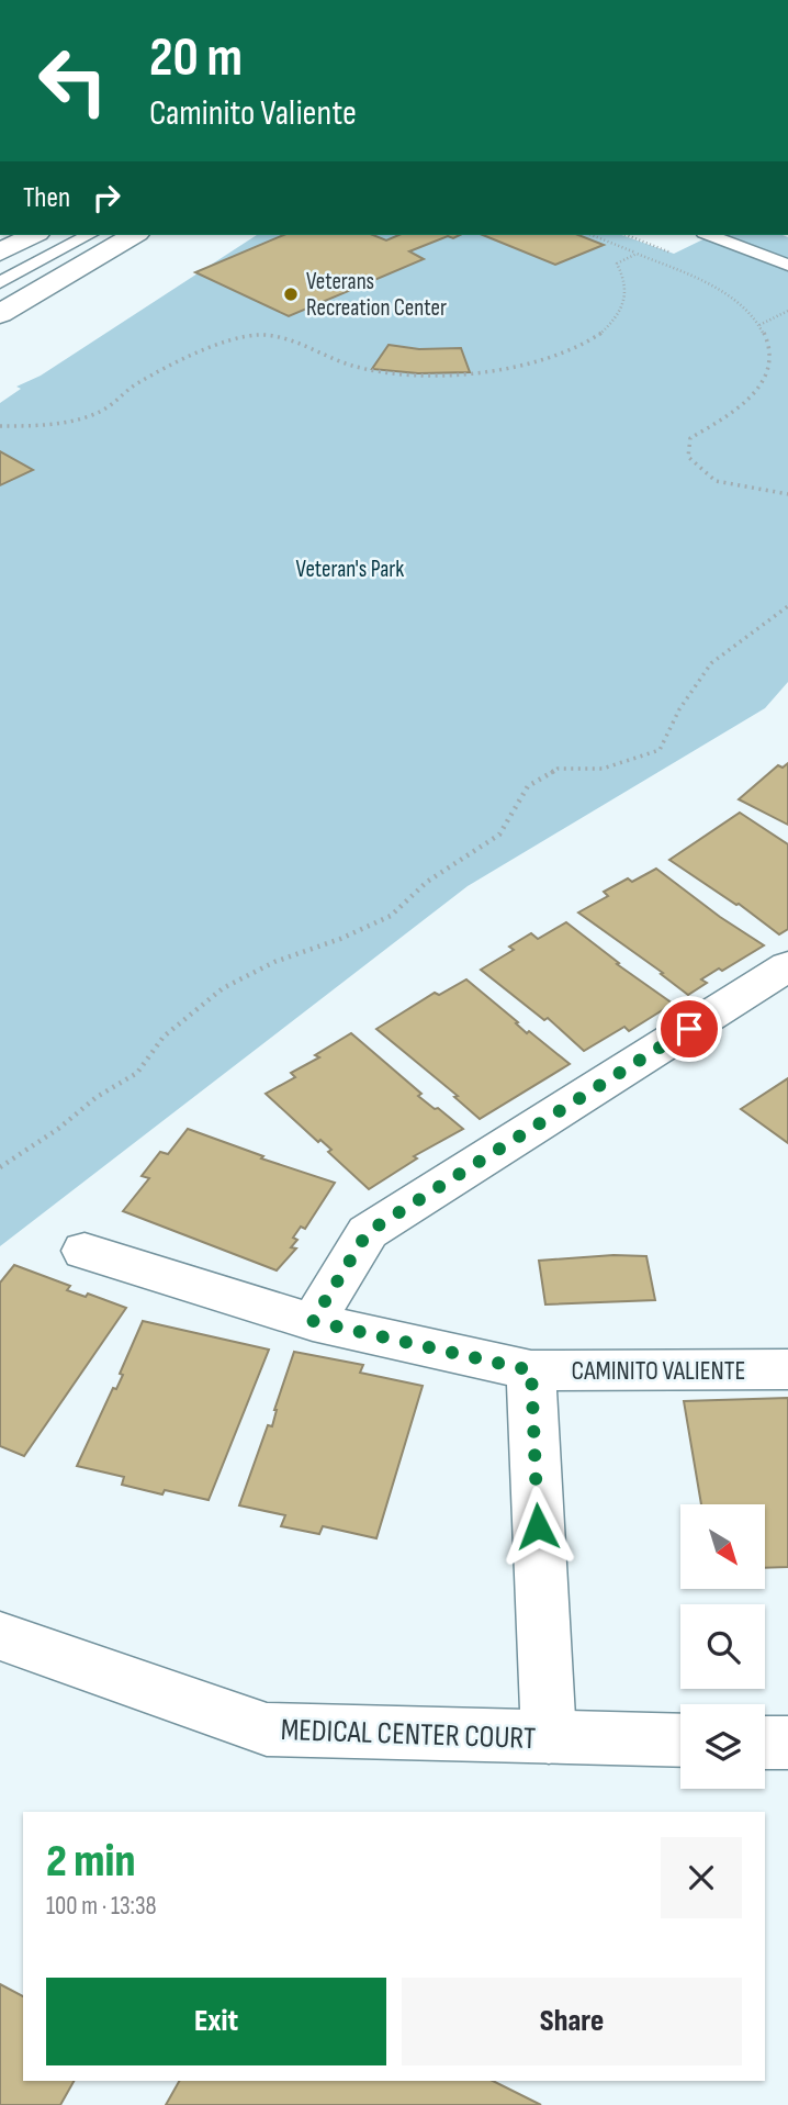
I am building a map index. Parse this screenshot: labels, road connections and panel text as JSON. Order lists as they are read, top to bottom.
{
  "streets": {
    "street": ["CAMINITO VALIENTE", "MEDICAL CENTER COURT"]
  },
  "parks": ["Veteran's Park"],
  "places": ["Veterans Recreation Center"],
  "north": "bottom right",
  "page": {
    "turn": ["20 m", "Caminito Valiente"],
    "then": "Then",
    "heading": ["2 min", "100 m · 13:38"],
    "buttons": ["Exit", "Share"]
  }
}
